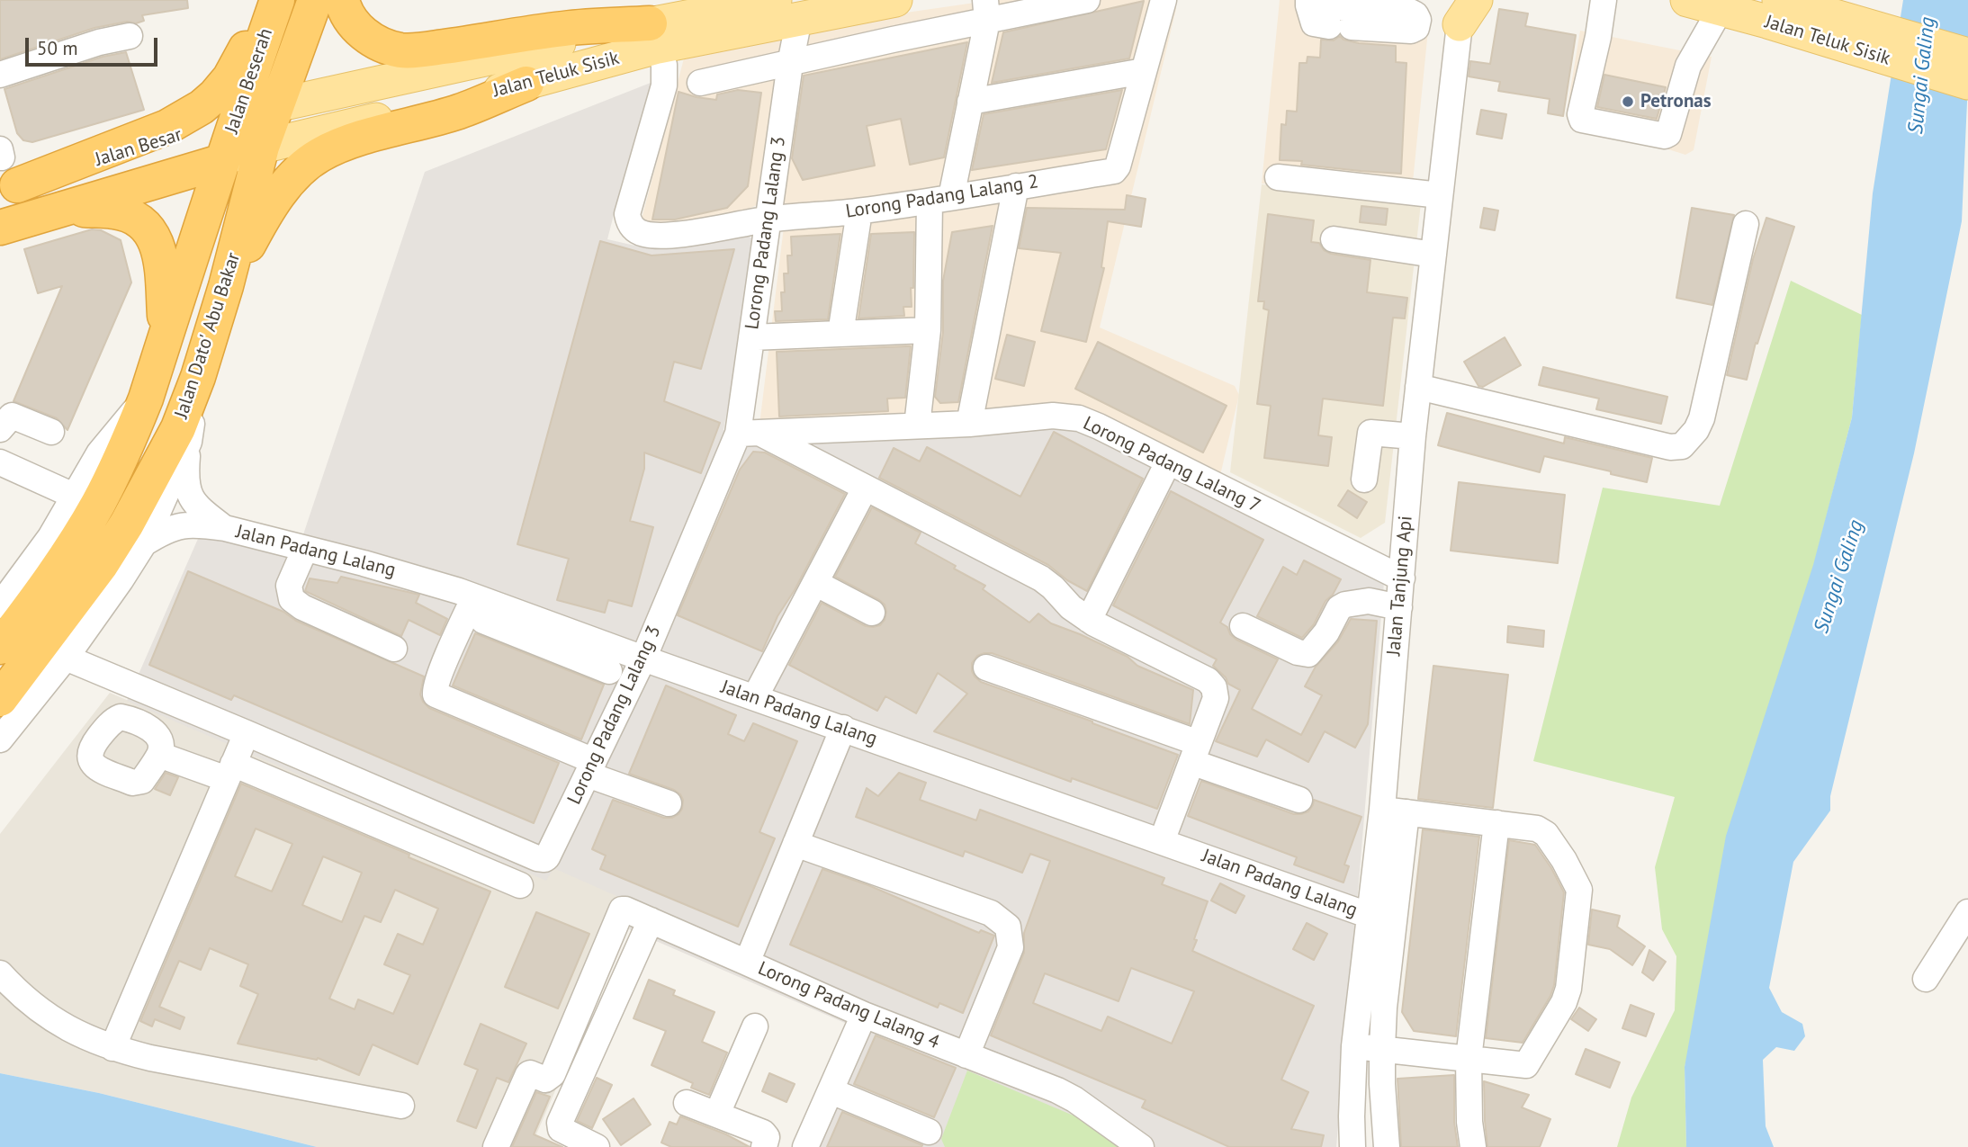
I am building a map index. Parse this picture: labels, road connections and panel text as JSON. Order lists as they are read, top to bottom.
{
  "streets": {
    "highway": ["Jalan Beserah", "Jalan Besar", "Jalan Dato' Abu Bakar"],
    "main road": ["Jalan Teluk Sisik"],
    "street": [
      "Lorong Padang Lalang 2",
      "Lorong Padang Lalang 3",
      "Lorong Padang Lalang 7",
      "Jalan Padang Lalang",
      "Jalan Tanjung Api",
      "Lorong Padang Lalang 4"
    ]
  },
  "crossings": [
    ["Jalan Teluk Sisik", "Jalan Beserah"],
    ["Jalan Teluk Sisik", "Jalan Besar"],
    ["Jalan Teluk Sisik", "Lorong Padang Lalang 2"],
    ["Jalan Teluk Sisik", "Lorong Padang Lalang 3"],
    ["Jalan Teluk Sisik", "Jalan Dato' Abu Bakar"],
    ["Jalan Beserah", "Jalan Besar"],
    ["Jalan Beserah", "Jalan Dato' Abu Bakar"],
    ["Jalan Besar", "Jalan Dato' Abu Bakar"],
    ["Lorong Padang Lalang 2", "Lorong Padang Lalang 3"],
    ["Lorong Padang Lalang 3", "Lorong Padang Lalang 7"],
    ["Lorong Padang Lalang 3", "Jalan Padang Lalang"],
    ["Lorong Padang Lalang 7", "Jalan Tanjung Api"],
    ["Jalan Padang Lalang", "Jalan Tanjung Api"],
    ["Jalan Padang Lalang", "Lorong Padang Lalang 4"]
  ],
  "water": ["Sungai Galing"],
  "places": ["Petronas"],
  "scale_bar": "50 m"
}
